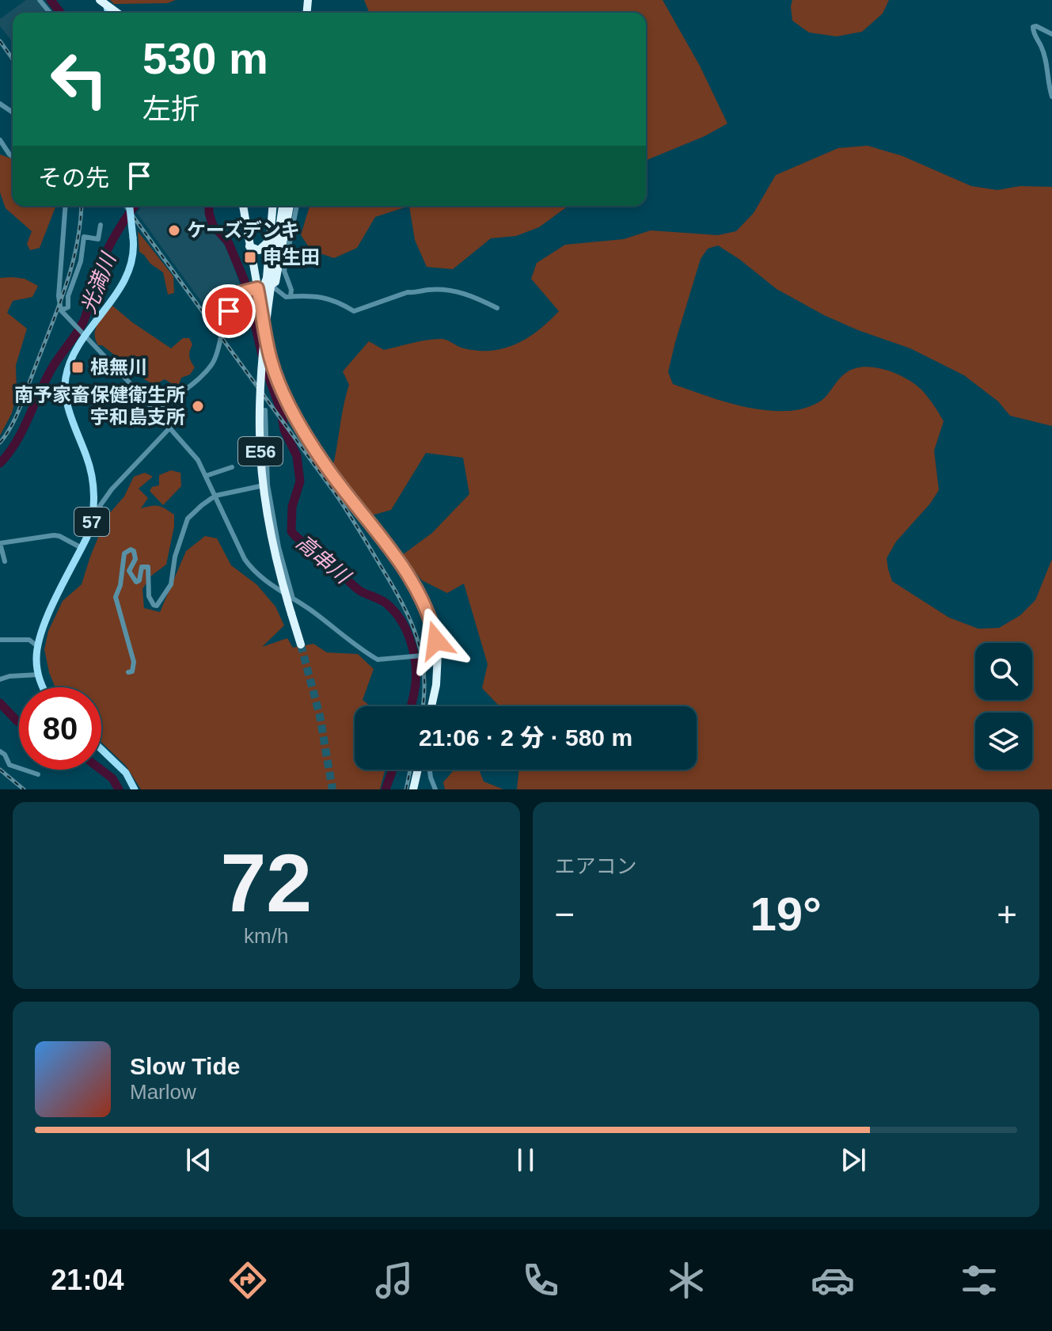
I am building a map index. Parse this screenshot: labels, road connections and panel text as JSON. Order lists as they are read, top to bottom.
{
  "streets": {
    "highway": ["E56"],
    "main road": ["57"]
  },
  "water": ["光満川", "高串川"],
  "places": {
    "other": ["ケーズデンキ", "南予家畜保健衛生所 宇和島支所"],
    "transit": ["申生田", "根無川"]
  },
  "page": {
    "turn": ["530 m", "左折"],
    "then": "その先",
    "limit": "80",
    "trip": "21:06 · 2 分 · 580 m",
    "tile": [
      ["72", "km/h"],
      "エアコン"
    ],
    "heat": ["−", "19°", "+"],
    "song": ["Slow Tide", "Marlow"],
    "tabs": "21:04"
  }
}
